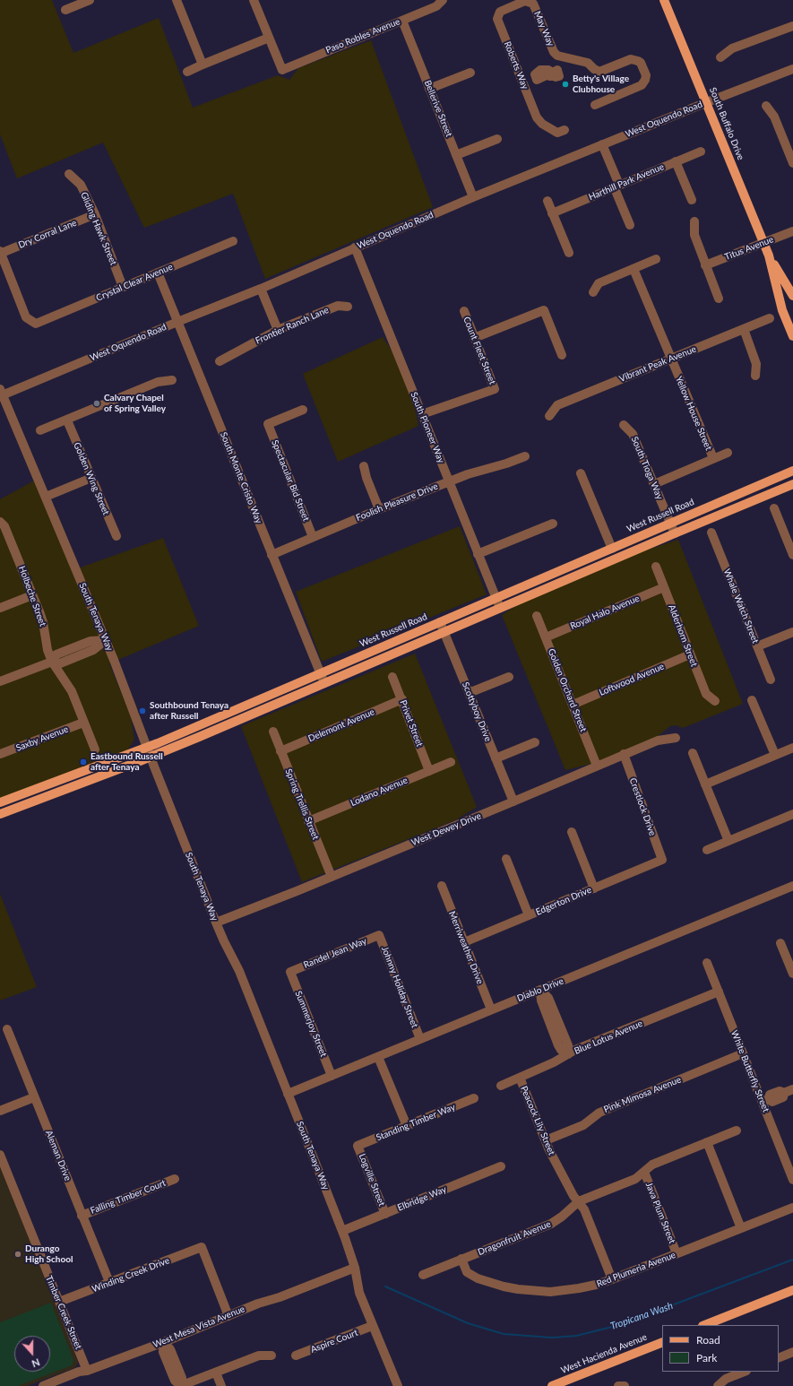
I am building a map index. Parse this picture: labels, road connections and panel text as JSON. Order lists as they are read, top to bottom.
{
  "streets": {
    "main road": ["South Buffalo Drive", "West Russell Road", "West Hacienda Avenue"],
    "street": [
      "May Way",
      "Paso Robles Avenue",
      "Roberts Way",
      "Bellerive Street",
      "West Oquendo Road",
      "Harthill Park Avenue",
      "Gliding Hawk Street",
      "Dry Corral Lane",
      "Titus Avenue",
      "Crystal Clear Avenue",
      "Frontier Ranch Lane",
      "Count Fleet Street",
      "Vibrant Peak Avenue",
      "Yellow House Street",
      "South Pioneer Way",
      "South Tioga Way",
      "South Monte Cristo Way",
      "Golden Wing Street",
      "Spectacular Bid Street",
      "Foolish Pleasure Drive",
      "Holbeche Street",
      "Whale Watch Street",
      "Royal Halo Avenue",
      "South Tenaya Way",
      "Alderhorn Street",
      "Loftwood Avenue",
      "Golden Orchard Street",
      "Scottyboy Drive",
      "Privet Street",
      "Delemont Avenue",
      "Saxby Avenue",
      "Lodano Avenue",
      "Spring Trellis Street",
      "Crestlock Drive",
      "West Dewey Drive",
      "Edgerton Drive",
      "Merriweather Drive",
      "Randel Jean Way",
      "Johnny Holiday Street",
      "Diablo Drive",
      "Summerjoy Street",
      "Blue Lotus Avenue",
      "White Butterfly Street",
      "Pink Mimosa Avenue",
      "Peacock Lily Street",
      "Standing Timber Way",
      "Aleman Drive",
      "Logville Street",
      "Falling Timber Court",
      "Elbridge Way",
      "Java Plum Street",
      "Dragonfruit Avenue",
      "Red Plumeria Avenue",
      "Winding Creek Drive",
      "Timber Creek Street",
      "West Mesa Vista Avenue",
      "Aspire Court"
    ]
  },
  "crossings": [
    ["May Way", "Roberts Way"],
    ["Paso Robles Avenue", "Bellerive Street"],
    ["Bellerive Street", "West Oquendo Road"],
    ["West Oquendo Road", "South Buffalo Drive"],
    ["West Oquendo Road", "South Pioneer Way"],
    ["West Oquendo Road", "South Monte Cristo Way"],
    ["West Oquendo Road", "South Tenaya Way"],
    ["South Buffalo Drive", "Titus Avenue"],
    ["Gliding Hawk Street", "Dry Corral Lane"],
    ["Gliding Hawk Street", "Crystal Clear Avenue"],
    ["Dry Corral Lane", "Crystal Clear Avenue"],
    ["Crystal Clear Avenue", "South Monte Cristo Way"],
    ["Count Fleet Street", "South Pioneer Way"],
    ["Vibrant Peak Avenue", "Yellow House Street"],
    ["South Pioneer Way", "Foolish Pleasure Drive"],
    ["South Pioneer Way", "West Russell Road"],
    ["South Tioga Way", "West Russell Road"],
    ["South Monte Cristo Way", "Foolish Pleasure Drive"],
    ["South Monte Cristo Way", "West Russell Road"],
    ["Spectacular Bid Street", "Foolish Pleasure Drive"],
    ["West Russell Road", "South Tenaya Way"],
    ["West Russell Road", "Scottyboy Drive"],
    ["Holbeche Street", "Saxby Avenue"],
    ["Royal Halo Avenue", "Alderhorn Street"],
    ["Royal Halo Avenue", "Golden Orchard Street"],
    ["South Tenaya Way", "West Dewey Drive"],
    ["South Tenaya Way", "Diablo Drive"],
    ["South Tenaya Way", "Elbridge Way"],
    ["South Tenaya Way", "West Mesa Vista Avenue"],
    ["South Tenaya Way", "Aspire Court"],
    ["Alderhorn Street", "Loftwood Avenue"],
    ["Loftwood Avenue", "Golden Orchard Street"],
    ["Golden Orchard Street", "West Dewey Drive"],
    ["Scottyboy Drive", "West Dewey Drive"],
    ["Privet Street", "Delemont Avenue"],
    ["Privet Street", "Lodano Avenue"],
    ["Delemont Avenue", "Spring Trellis Street"],
    ["Lodano Avenue", "Spring Trellis Street"],
    ["Spring Trellis Street", "West Dewey Drive"],
    ["Crestlock Drive", "West Dewey Drive"],
    ["Crestlock Drive", "Edgerton Drive"],
    ["Edgerton Drive", "Merriweather Drive"],
    ["Merriweather Drive", "Diablo Drive"],
    ["Randel Jean Way", "Johnny Holiday Street"],
    ["Randel Jean Way", "Summerjoy Street"],
    ["Johnny Holiday Street", "Diablo Drive"],
    ["Diablo Drive", "Summerjoy Street"],
    ["Blue Lotus Avenue", "White Butterfly Street"],
    ["Blue Lotus Avenue", "Peacock Lily Street"],
    ["White Butterfly Street", "Pink Mimosa Avenue"],
    ["Pink Mimosa Avenue", "Peacock Lily Street"],
    ["Peacock Lily Street", "Dragonfruit Avenue"],
    ["Peacock Lily Street", "Red Plumeria Avenue"],
    ["Standing Timber Way", "Logville Street"],
    ["Aleman Drive", "Falling Timber Court"],
    ["Aleman Drive", "Winding Creek Drive"],
    ["Logville Street", "Elbridge Way"],
    ["Java Plum Street", "Dragonfruit Avenue"],
    ["Java Plum Street", "Red Plumeria Avenue"],
    ["Dragonfruit Avenue", "Red Plumeria Avenue"],
    ["Winding Creek Drive", "Timber Creek Street"],
    ["Winding Creek Drive", "West Mesa Vista Avenue"],
    ["Timber Creek Street", "West Mesa Vista Avenue"]
  ],
  "water": ["Tropicana Wash"],
  "places": [
    "Betty's Village Clubhouse",
    "Calvary Chapel of Spring Valley",
    "Southbound Tenaya after Russell",
    "Eastbound Russell after Tenaya",
    "Durango High School"
  ],
  "legend": ["Road", "Park"],
  "north": "bottom"
}
